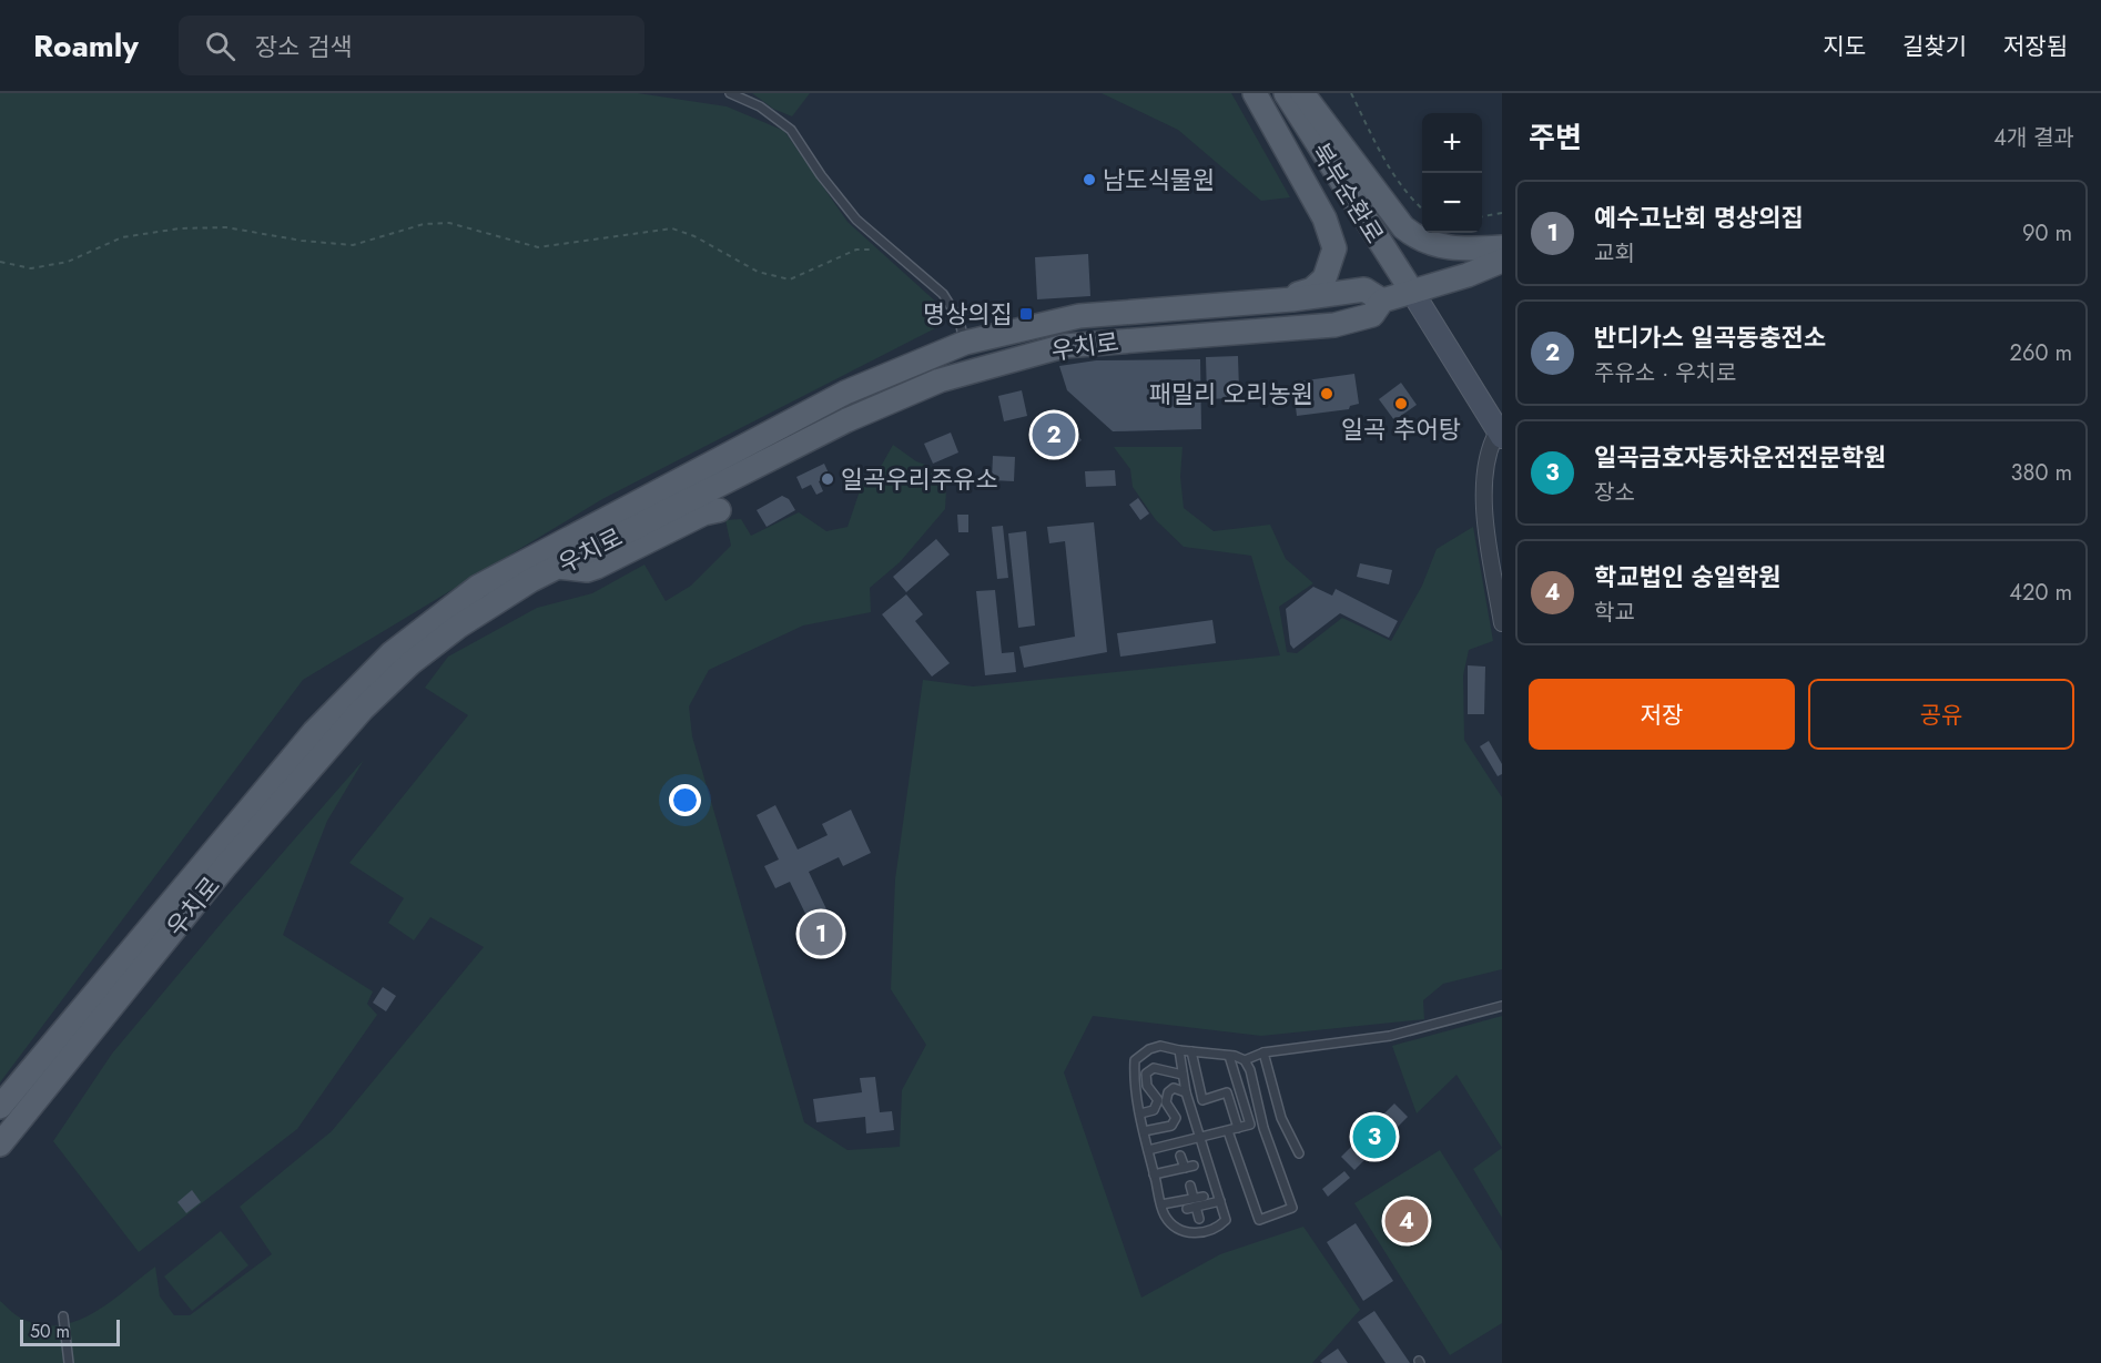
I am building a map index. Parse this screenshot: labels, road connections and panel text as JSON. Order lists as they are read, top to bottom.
{
  "streets": {
    "main road": ["북부순환로", "우치로"]
  },
  "crossings": [
    ["북부순환로", "우치로"]
  ],
  "places": {
    "other": [
      "남도식물원",
      "패밀리 오리농원",
      "일곡 추어탕",
      "일곡우리주유소"
    ],
    "transit": ["명상의집"]
  },
  "scale_bar": "50 m",
  "page": {
    "header": "Roamly",
    "search": "장소 검색",
    "nav": ["지도", "길찾기", "저장됨"],
    "heading": ["주변", "4개 결과"],
    "map_buttons": ["+", "−"],
    "list": [
      {
        "mark": "1",
        "name": "예수고난회 명상의집",
        "note": "교회",
        "value": "90 m"
      },
      {
        "mark": "2",
        "name": "반디가스 일곡동충전소",
        "note": "주유소 · 우치로",
        "value": "260 m"
      },
      {
        "mark": "3",
        "name": "일곡금호자동차운전전문학원",
        "note": "장소",
        "value": "380 m"
      },
      {
        "mark": "4",
        "name": "학교법인 숭일학원",
        "note": "학교",
        "value": "420 m"
      }
    ],
    "pins": [
      "2",
      "1",
      "3",
      "4"
    ],
    "buttons": ["저장", "공유"],
    "scale": "50 m"
  }
}
